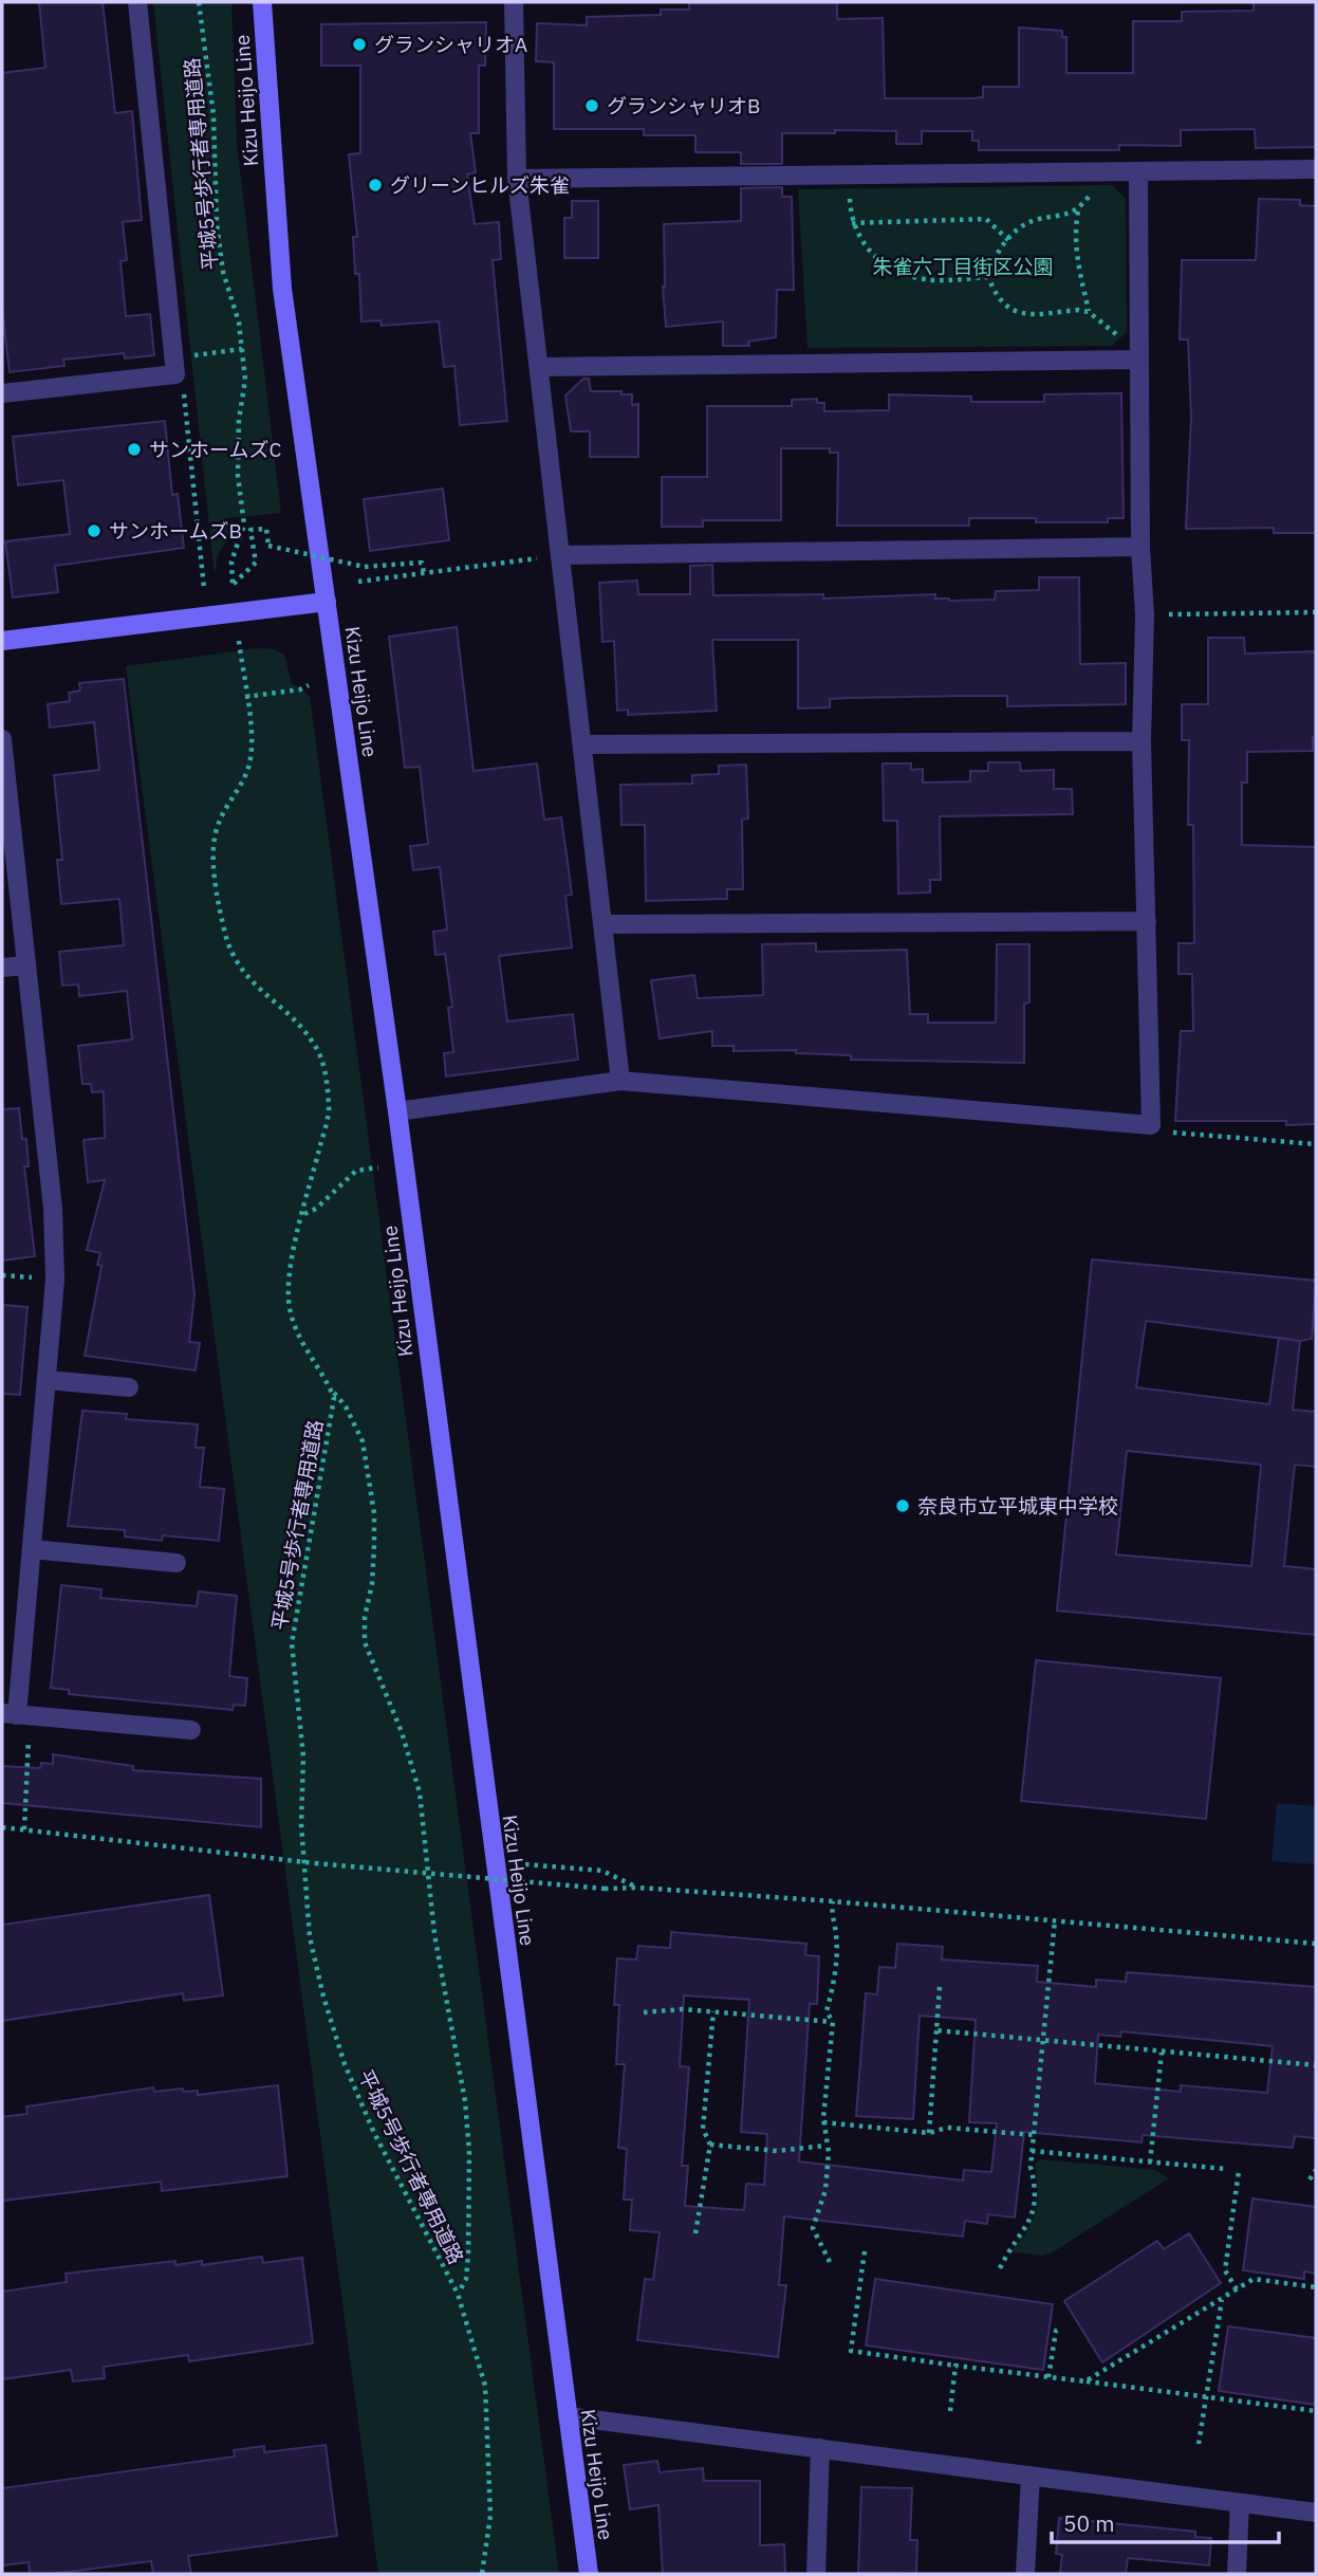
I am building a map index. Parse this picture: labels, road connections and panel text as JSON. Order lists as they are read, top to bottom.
{
  "streets": {
    "main road": ["Kizu Heijo Line"],
    "path": ["平城5号歩行者専用道路"]
  },
  "parks": ["朱雀六丁目街区公園"],
  "places": [
    "グランシャリオA",
    "グランシャリオB",
    "グリーンヒルズ朱雀",
    "サンホームズC",
    "サンホームズB",
    "奈良市立平城東中学校"
  ],
  "scale_bar": "50 m"
}
